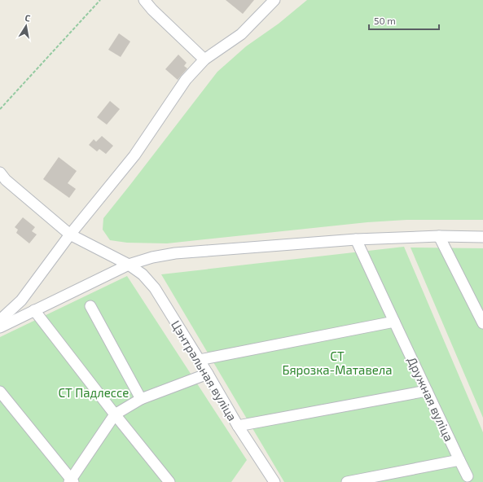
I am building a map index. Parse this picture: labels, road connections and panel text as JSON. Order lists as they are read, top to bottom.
{
  "streets": {
    "street": ["Цэнтральная вуліца", "Дружная вуліца"]
  },
  "parks": ["СТ Бярозка-Матавела", "СТ Падлессе"],
  "scale_bar": "50 m",
  "north": "top"
}
